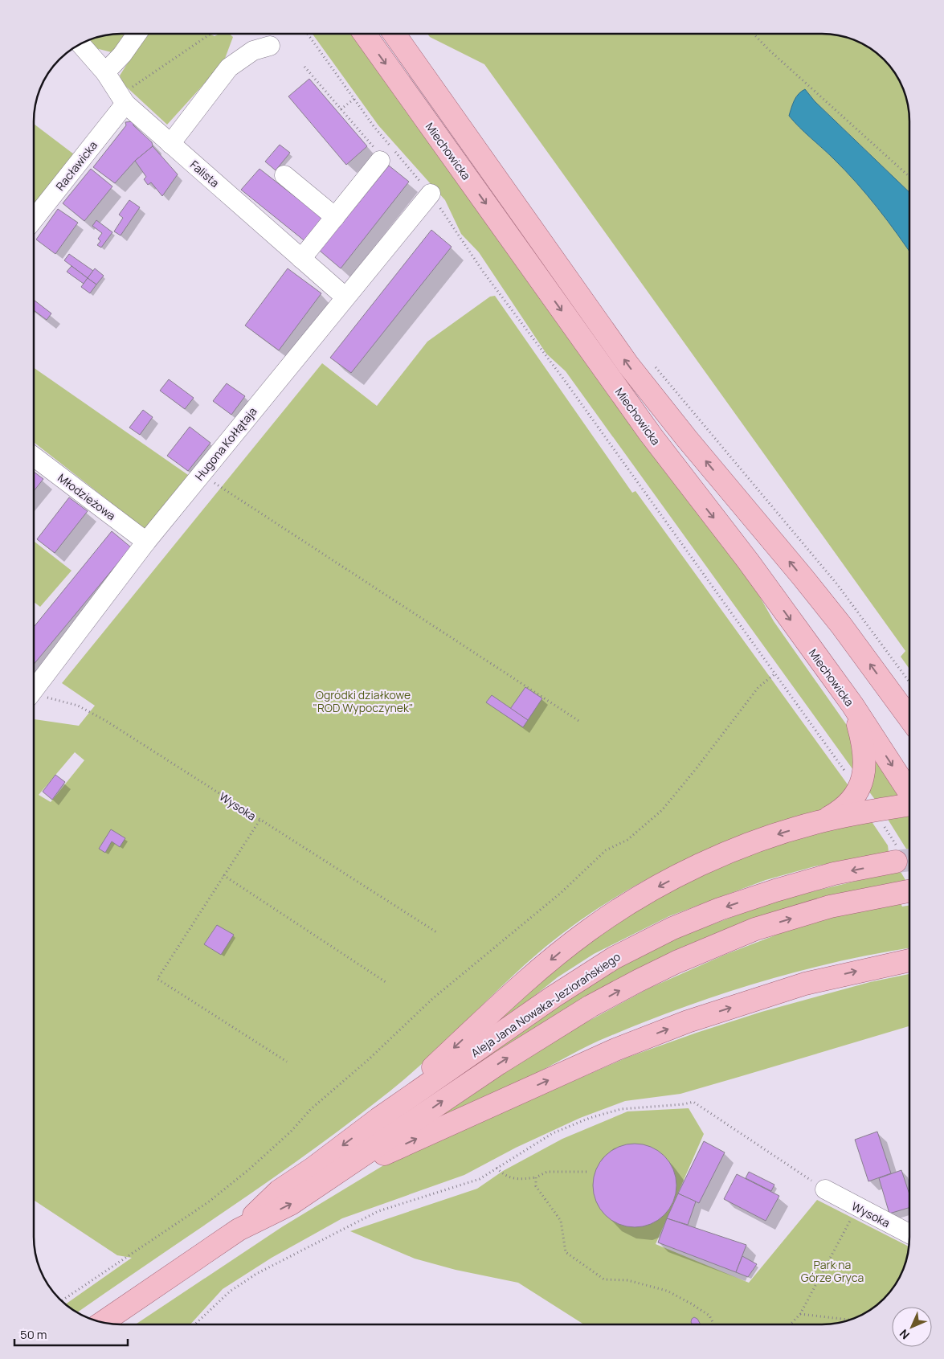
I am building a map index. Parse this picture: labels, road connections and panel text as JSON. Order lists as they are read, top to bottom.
{
  "streets": {
    "main road": ["Miechowicka", "Aleja Jana Nowaka-Jeziorańskiego"],
    "street": [
      "Racławicka",
      "Falista",
      "Hugona Kołłątaja",
      "Młodzieżowa",
      "Wysoka"
    ]
  },
  "crossings": [
    ["Racławicka", "Falista"],
    ["Falista", "Hugona Kołłątaja"],
    ["Hugona Kołłątaja", "Młodzieżowa"]
  ],
  "parks": ["Ogródki działkowe \"ROD Wypoczynek\"", "Park na Górze Gryca"],
  "scale_bar": "50 m",
  "north": "bottom left"
}
